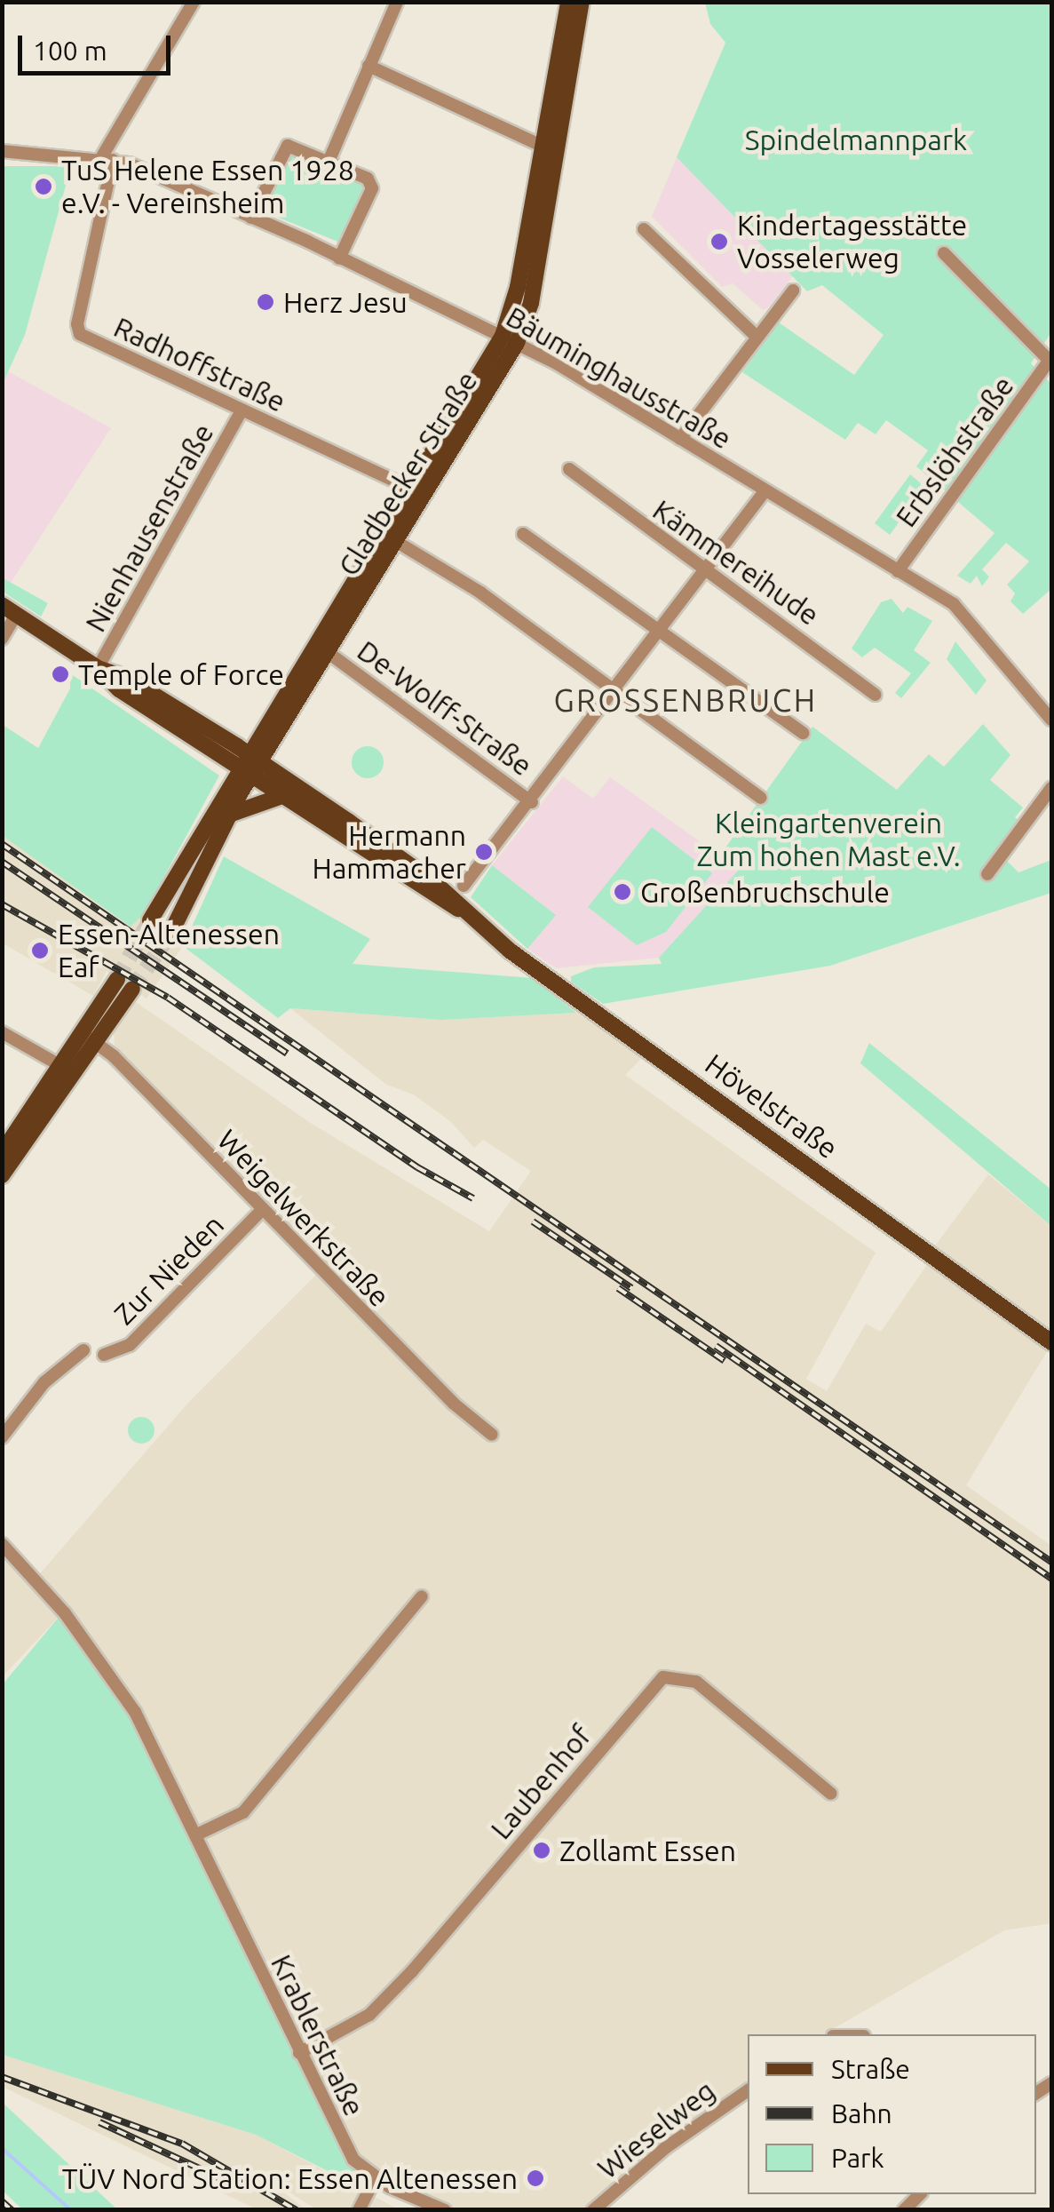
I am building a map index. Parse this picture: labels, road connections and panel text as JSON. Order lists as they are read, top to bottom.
{
  "streets": {
    "main road": ["Gladbecker Straße", "Hövelstraße"],
    "street": [
      "Radhoffstraße",
      "Bäuminghausstraße",
      "Erbslöhstraße",
      "Nienhausenstraße",
      "Kämmereihude",
      "De-Wolff-Straße",
      "Weigelwerkstraße",
      "Zur Nieden",
      "Laubenhof",
      "Krablerstraße",
      "Wieselweg"
    ]
  },
  "crossings": [
    ["Radhoffstraße", "Bäuminghausstraße"],
    ["Radhoffstraße", "Gladbecker Straße"],
    ["Radhoffstraße", "Nienhausenstraße"],
    ["Bäuminghausstraße", "Erbslöhstraße"],
    ["Bäuminghausstraße", "Gladbecker Straße"],
    ["Gladbecker Straße", "De-Wolff-Straße"],
    ["Gladbecker Straße", "Hövelstraße"],
    ["Nienhausenstraße", "Hövelstraße"],
    ["Weigelwerkstraße", "Zur Nieden"],
    ["Laubenhof", "Krablerstraße"]
  ],
  "districts": ["GROSSENBRUCH"],
  "parks": ["Spindelmannpark", "Kleingartenverein Zum hohen Mast e.V."],
  "places": [
    "TuS Helene Essen 1928 e.V. - Vereinsheim",
    "Kindertagesstätte Vosselerweg",
    "Herz Jesu",
    "Temple of Force",
    "Hermann Hammacher",
    "Großenbruchschule",
    "Essen-Altenessen Eaf",
    "Zollamt Essen",
    "TÜV Nord Station: Essen Altenessen"
  ],
  "legend": ["Straße", "Bahn", "Park"],
  "scale_bar": "100 m"
}
